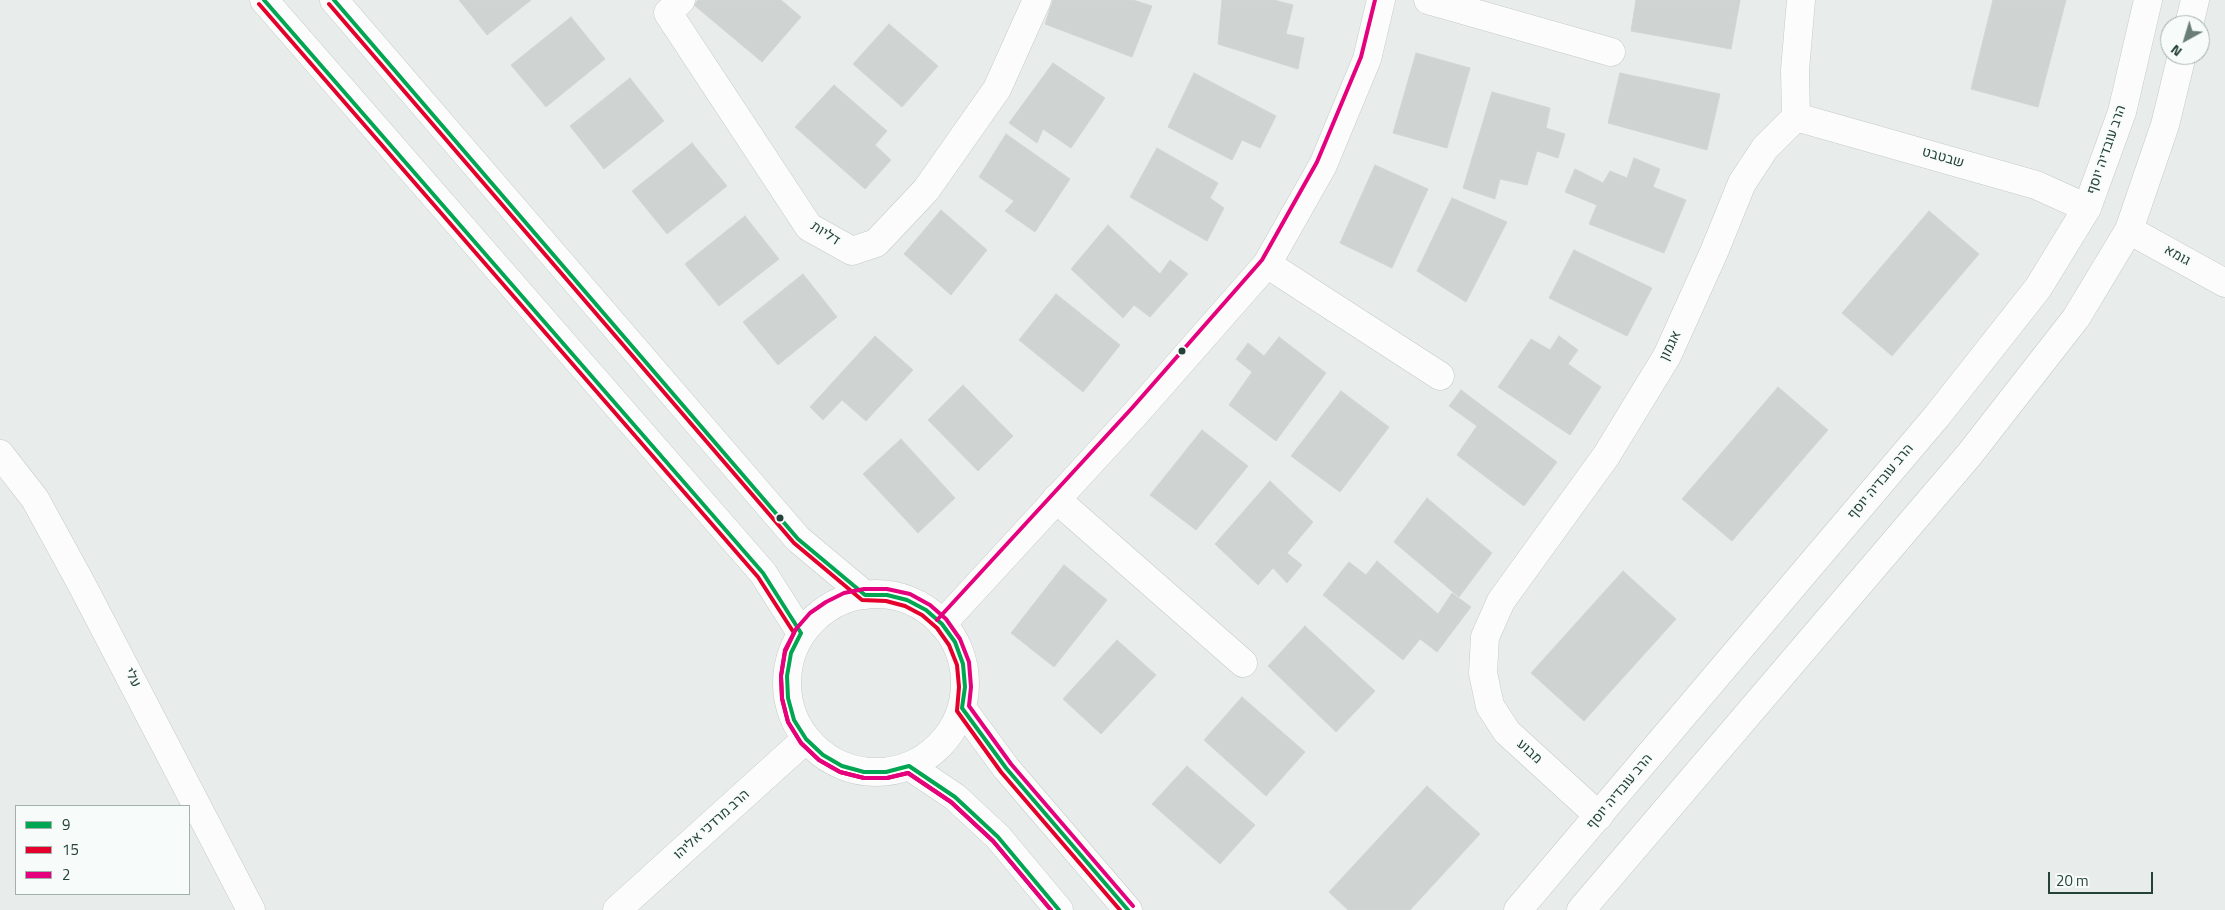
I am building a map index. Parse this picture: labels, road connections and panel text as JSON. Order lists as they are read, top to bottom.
{
  "streets": {
    "street": [
      "הרב עובדיה יוסף",
      "שבטבט",
      "דליות",
      "גומא",
      "אגמון",
      "עלי",
      "מבוע",
      "הרב מרדכי אליהו"
    ]
  },
  "crossings": [
    ["הרב עובדיה יוסף", "שבטבט"],
    ["הרב עובדיה יוסף", "מבוע"],
    ["שבטבט", "אגמון"],
    ["אגמון", "מבוע"]
  ],
  "lines": ["transit line 9", "transit line 2", "transit line 15"],
  "legend": ["9", "15", "2"],
  "scale_bar": "20 m",
  "north": "bottom left"
}
